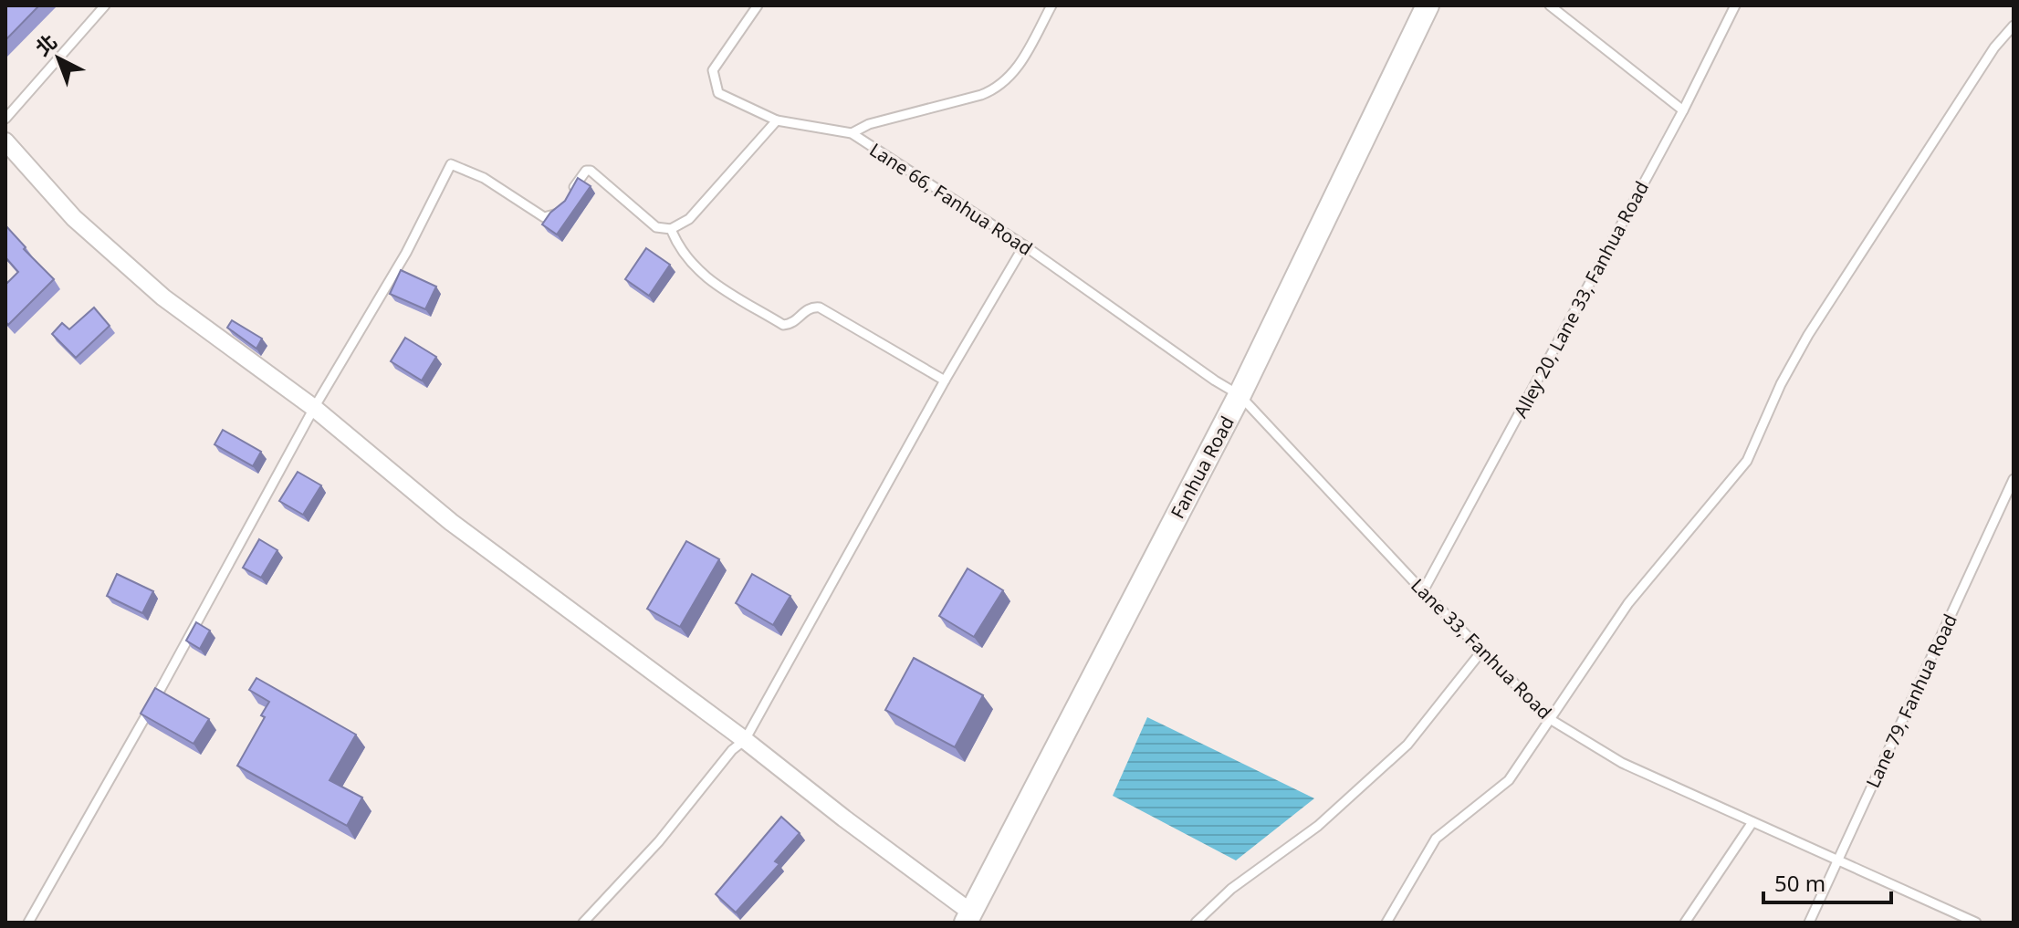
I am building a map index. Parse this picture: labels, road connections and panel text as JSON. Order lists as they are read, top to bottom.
{
  "streets": {
    "main road": ["Fanhua Road"],
    "lane": [
      "Lane 66, Fanhua Road",
      "Alley 20, Lane 33, Fanhua Road",
      "Lane 33, Fanhua Road",
      "Lane 79, Fanhua Road"
    ]
  },
  "crossings": [
    ["Lane 66, Fanhua Road", "Fanhua Road"],
    ["Lane 66, Fanhua Road", "Lane 33, Fanhua Road"],
    ["Alley 20, Lane 33, Fanhua Road", "Lane 33, Fanhua Road"],
    ["Fanhua Road", "Lane 33, Fanhua Road"],
    ["Lane 33, Fanhua Road", "Lane 79, Fanhua Road"]
  ],
  "scale_bar": "50 m",
  "north": "top left"
}
